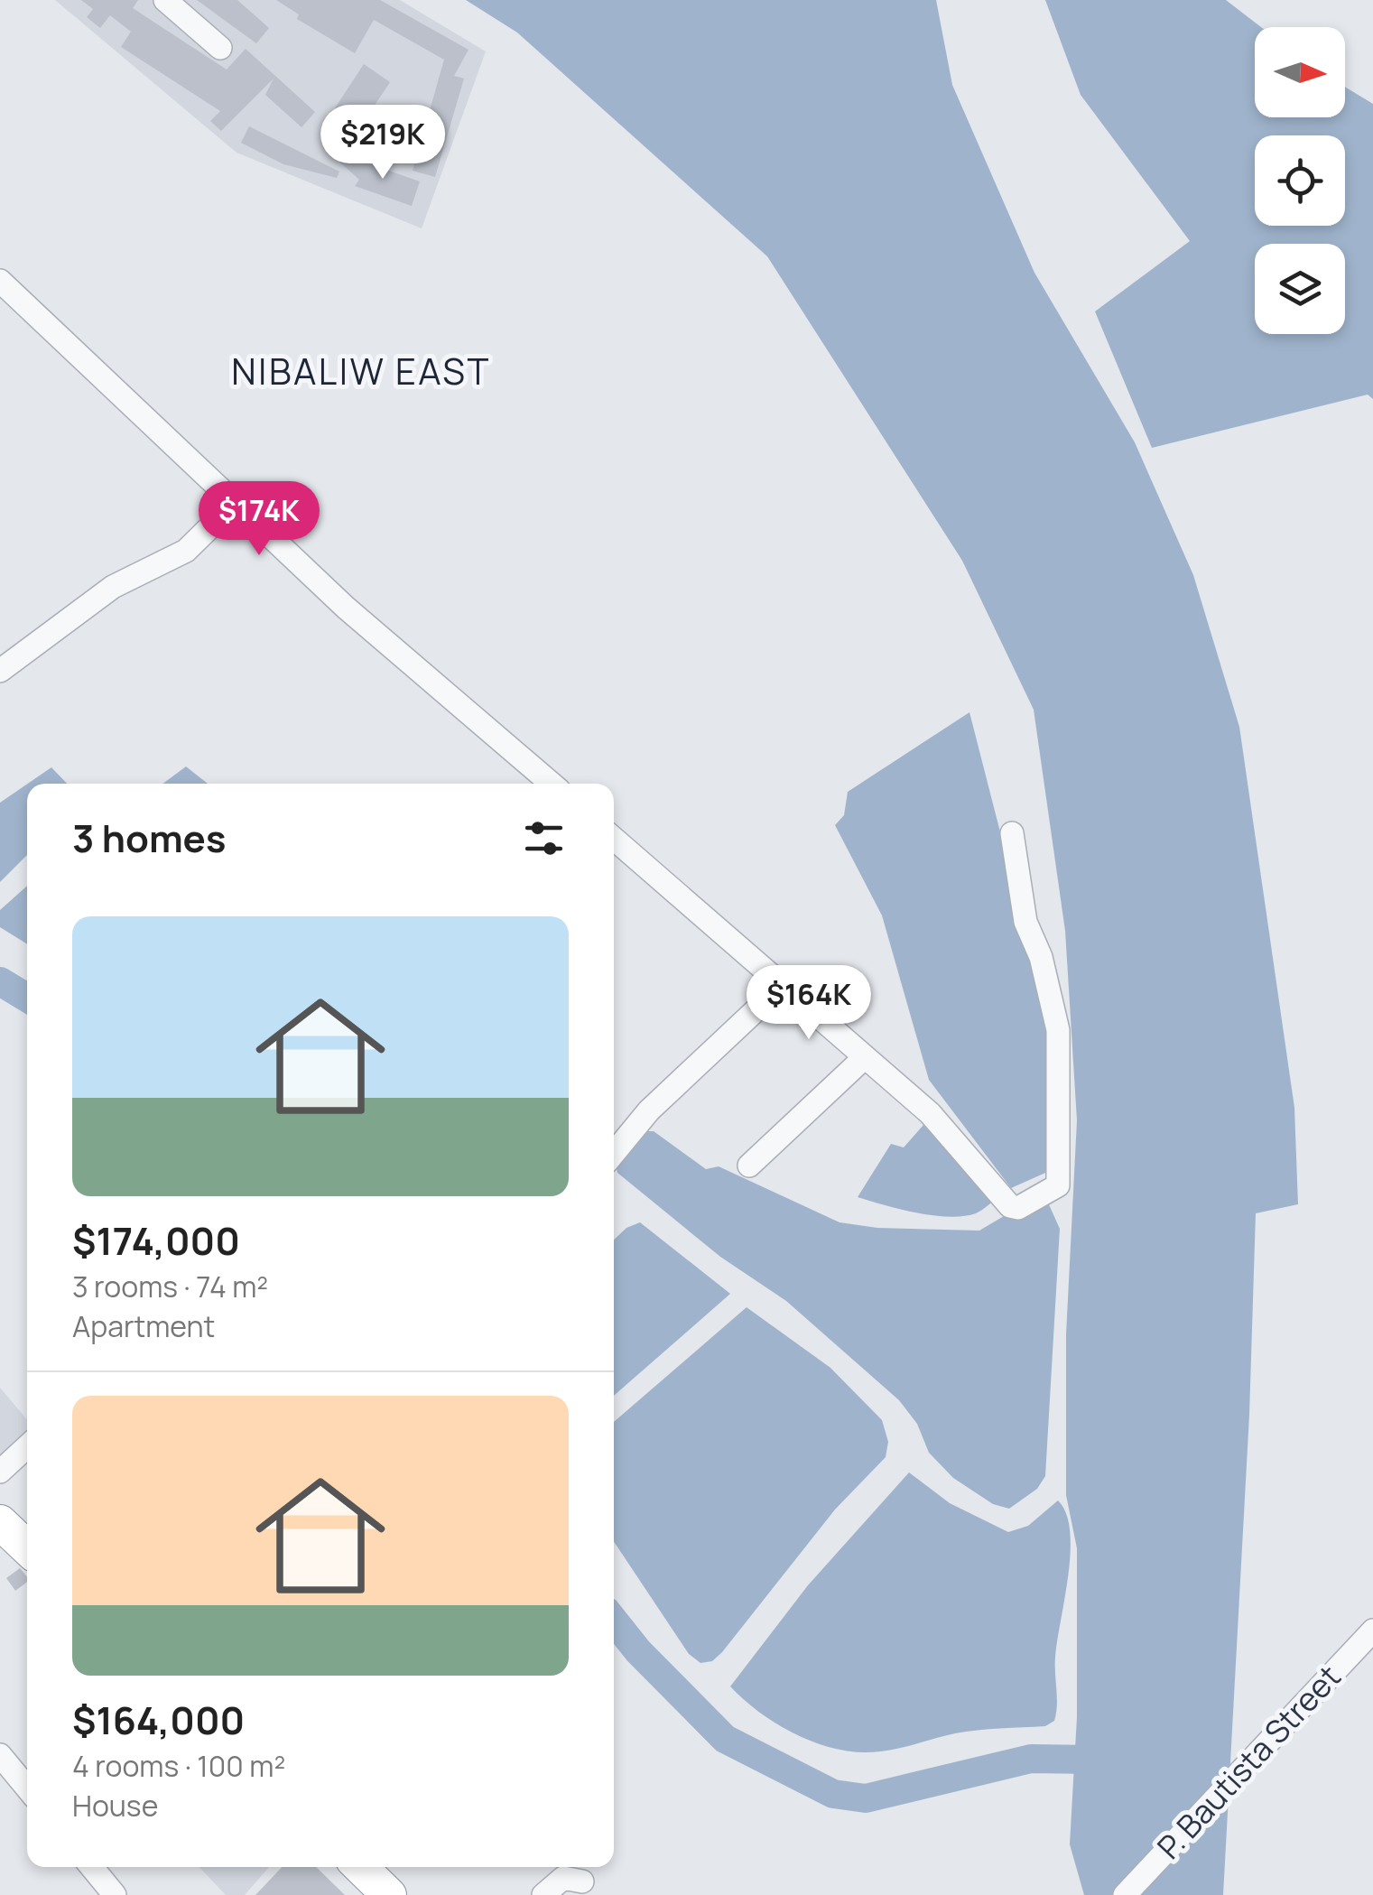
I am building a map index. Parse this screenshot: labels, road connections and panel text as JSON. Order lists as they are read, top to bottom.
{
  "streets": {
    "street": ["P. Bautista Street"]
  },
  "districts": ["NIBALIW EAST"],
  "north": "right",
  "page": {
    "price": ["$219K", "$174K", "$164K"],
    "heading": "3 homes",
    "list": [
      {
        "name": "$174,000",
        "note": "3 rooms · 74 m² · Apartment"
      },
      {
        "name": "$164,000",
        "note": "4 rooms · 100 m² · House"
      }
    ]
  }
}
